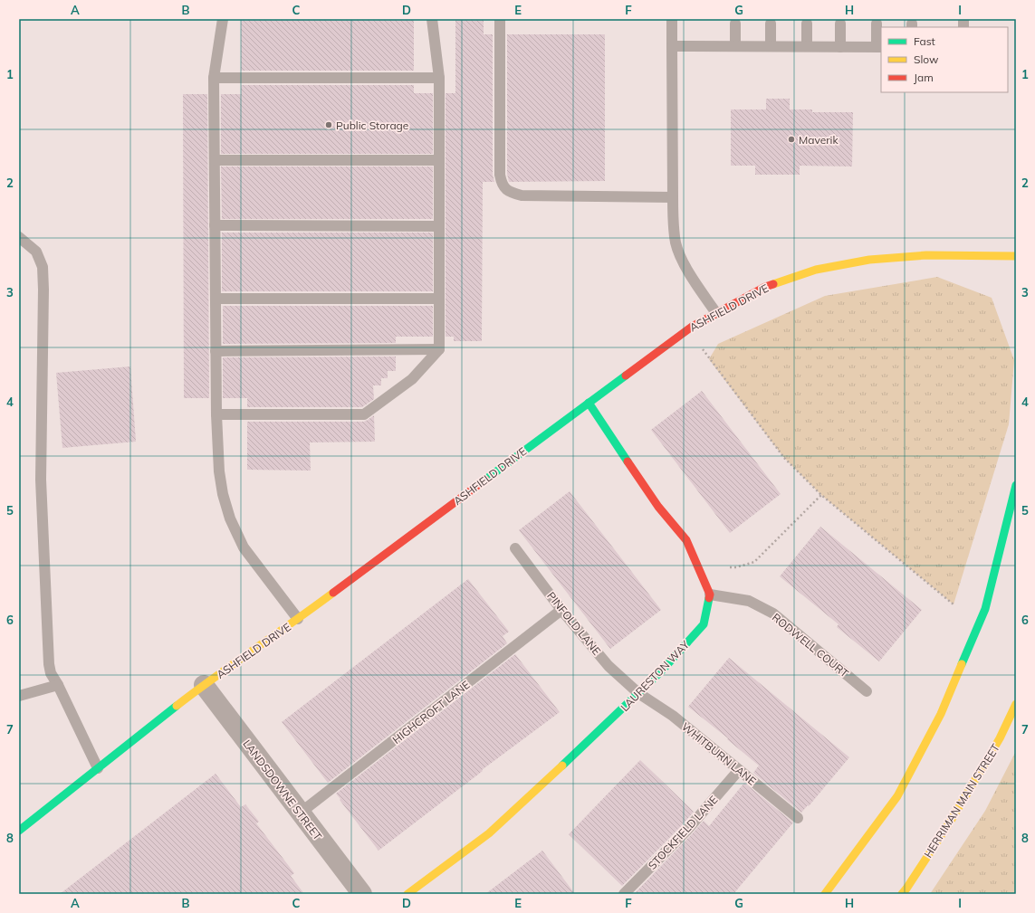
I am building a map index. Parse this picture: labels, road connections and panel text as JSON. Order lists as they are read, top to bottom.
{
  "streets": {
    "street": [
      "ASHFIELD DRIVE",
      "LAURESTON WAY",
      "LANDSDOWNE STREET",
      "HERRIMAN MAIN STREET"
    ],
    "lane": [
      "PINFOLD LANE",
      "RODWELL COURT",
      "HIGHCROFT LANE",
      "WHITBURN LANE",
      "STOCKFIELD LANE"
    ]
  },
  "crossings": [
    ["ASHFIELD DRIVE", "LANDSDOWNE STREET"],
    ["PINFOLD LANE", "LAURESTON WAY"],
    ["PINFOLD LANE", "HIGHCROFT LANE"],
    ["PINFOLD LANE", "WHITBURN LANE"],
    ["RODWELL COURT", "LAURESTON WAY"],
    ["LAURESTON WAY", "WHITBURN LANE"],
    ["HIGHCROFT LANE", "LANDSDOWNE STREET"],
    ["WHITBURN LANE", "STOCKFIELD LANE"]
  ],
  "places": ["Public Storage", "Maverik"],
  "legend": ["Fast", "Slow", "Jam"],
  "grid": {
    "columns": [
      "A",
      "B",
      "C",
      "D",
      "E",
      "F",
      "G",
      "H",
      "I"
    ],
    "rows": [
      "1",
      "2",
      "3",
      "4",
      "5",
      "6",
      "7",
      "8"
    ]
  }
}
